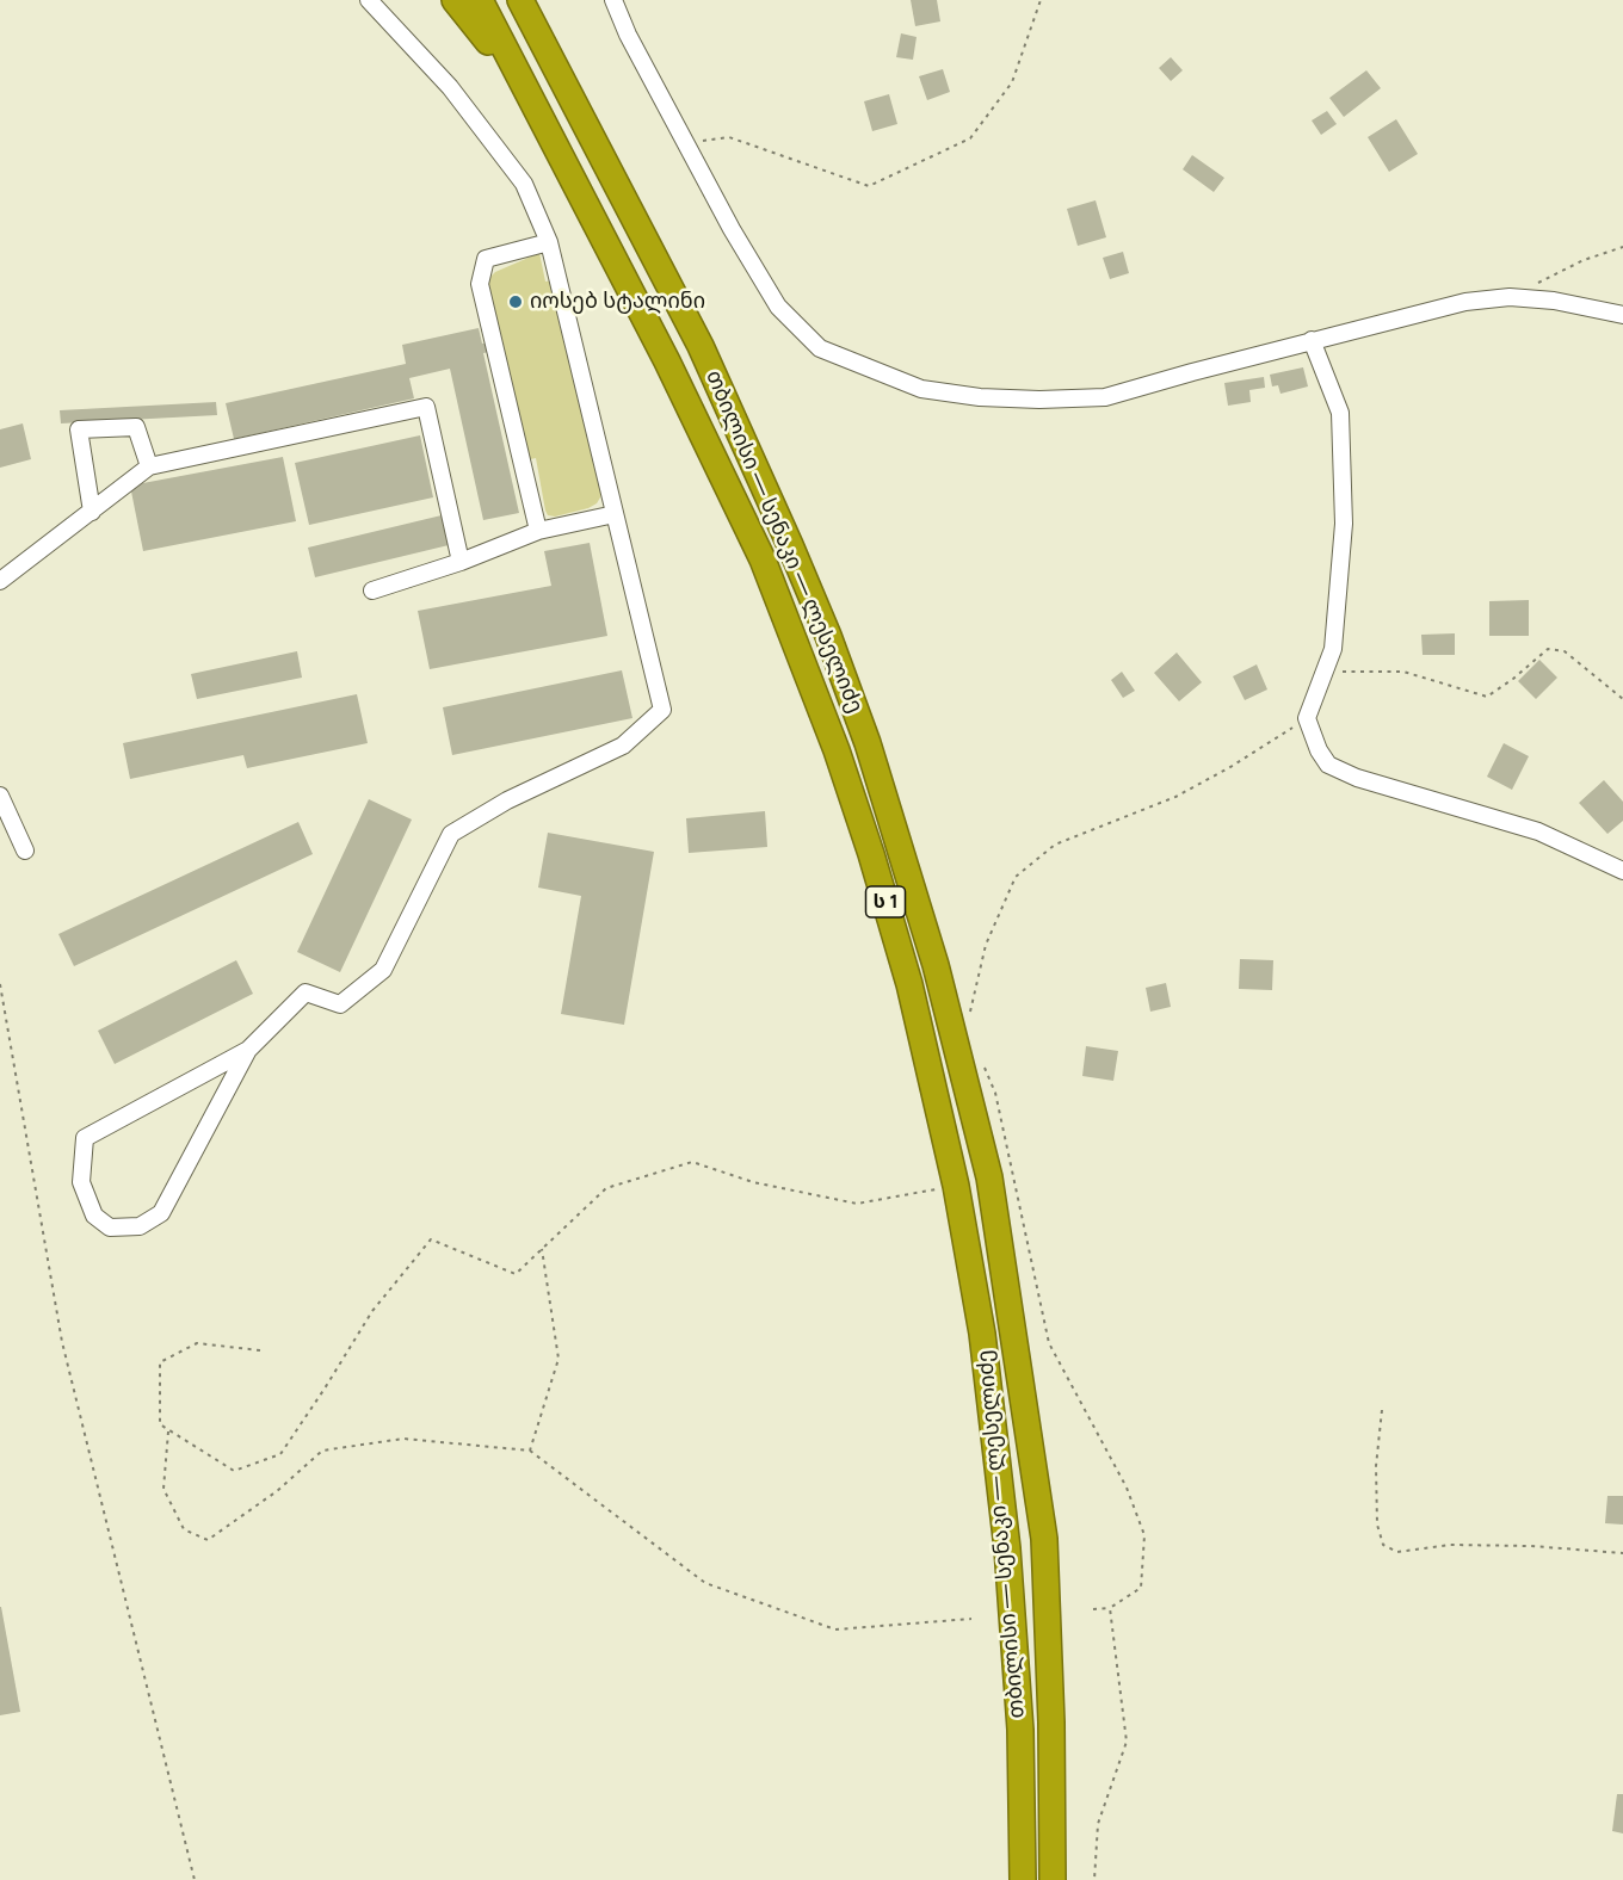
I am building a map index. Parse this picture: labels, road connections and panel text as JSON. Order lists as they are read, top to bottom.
{
  "streets": {
    "highway": ["თბილისი — სენაკი — ლესელიძე", "ს 1"]
  },
  "places": ["იოსებ სტალინი"]
}
